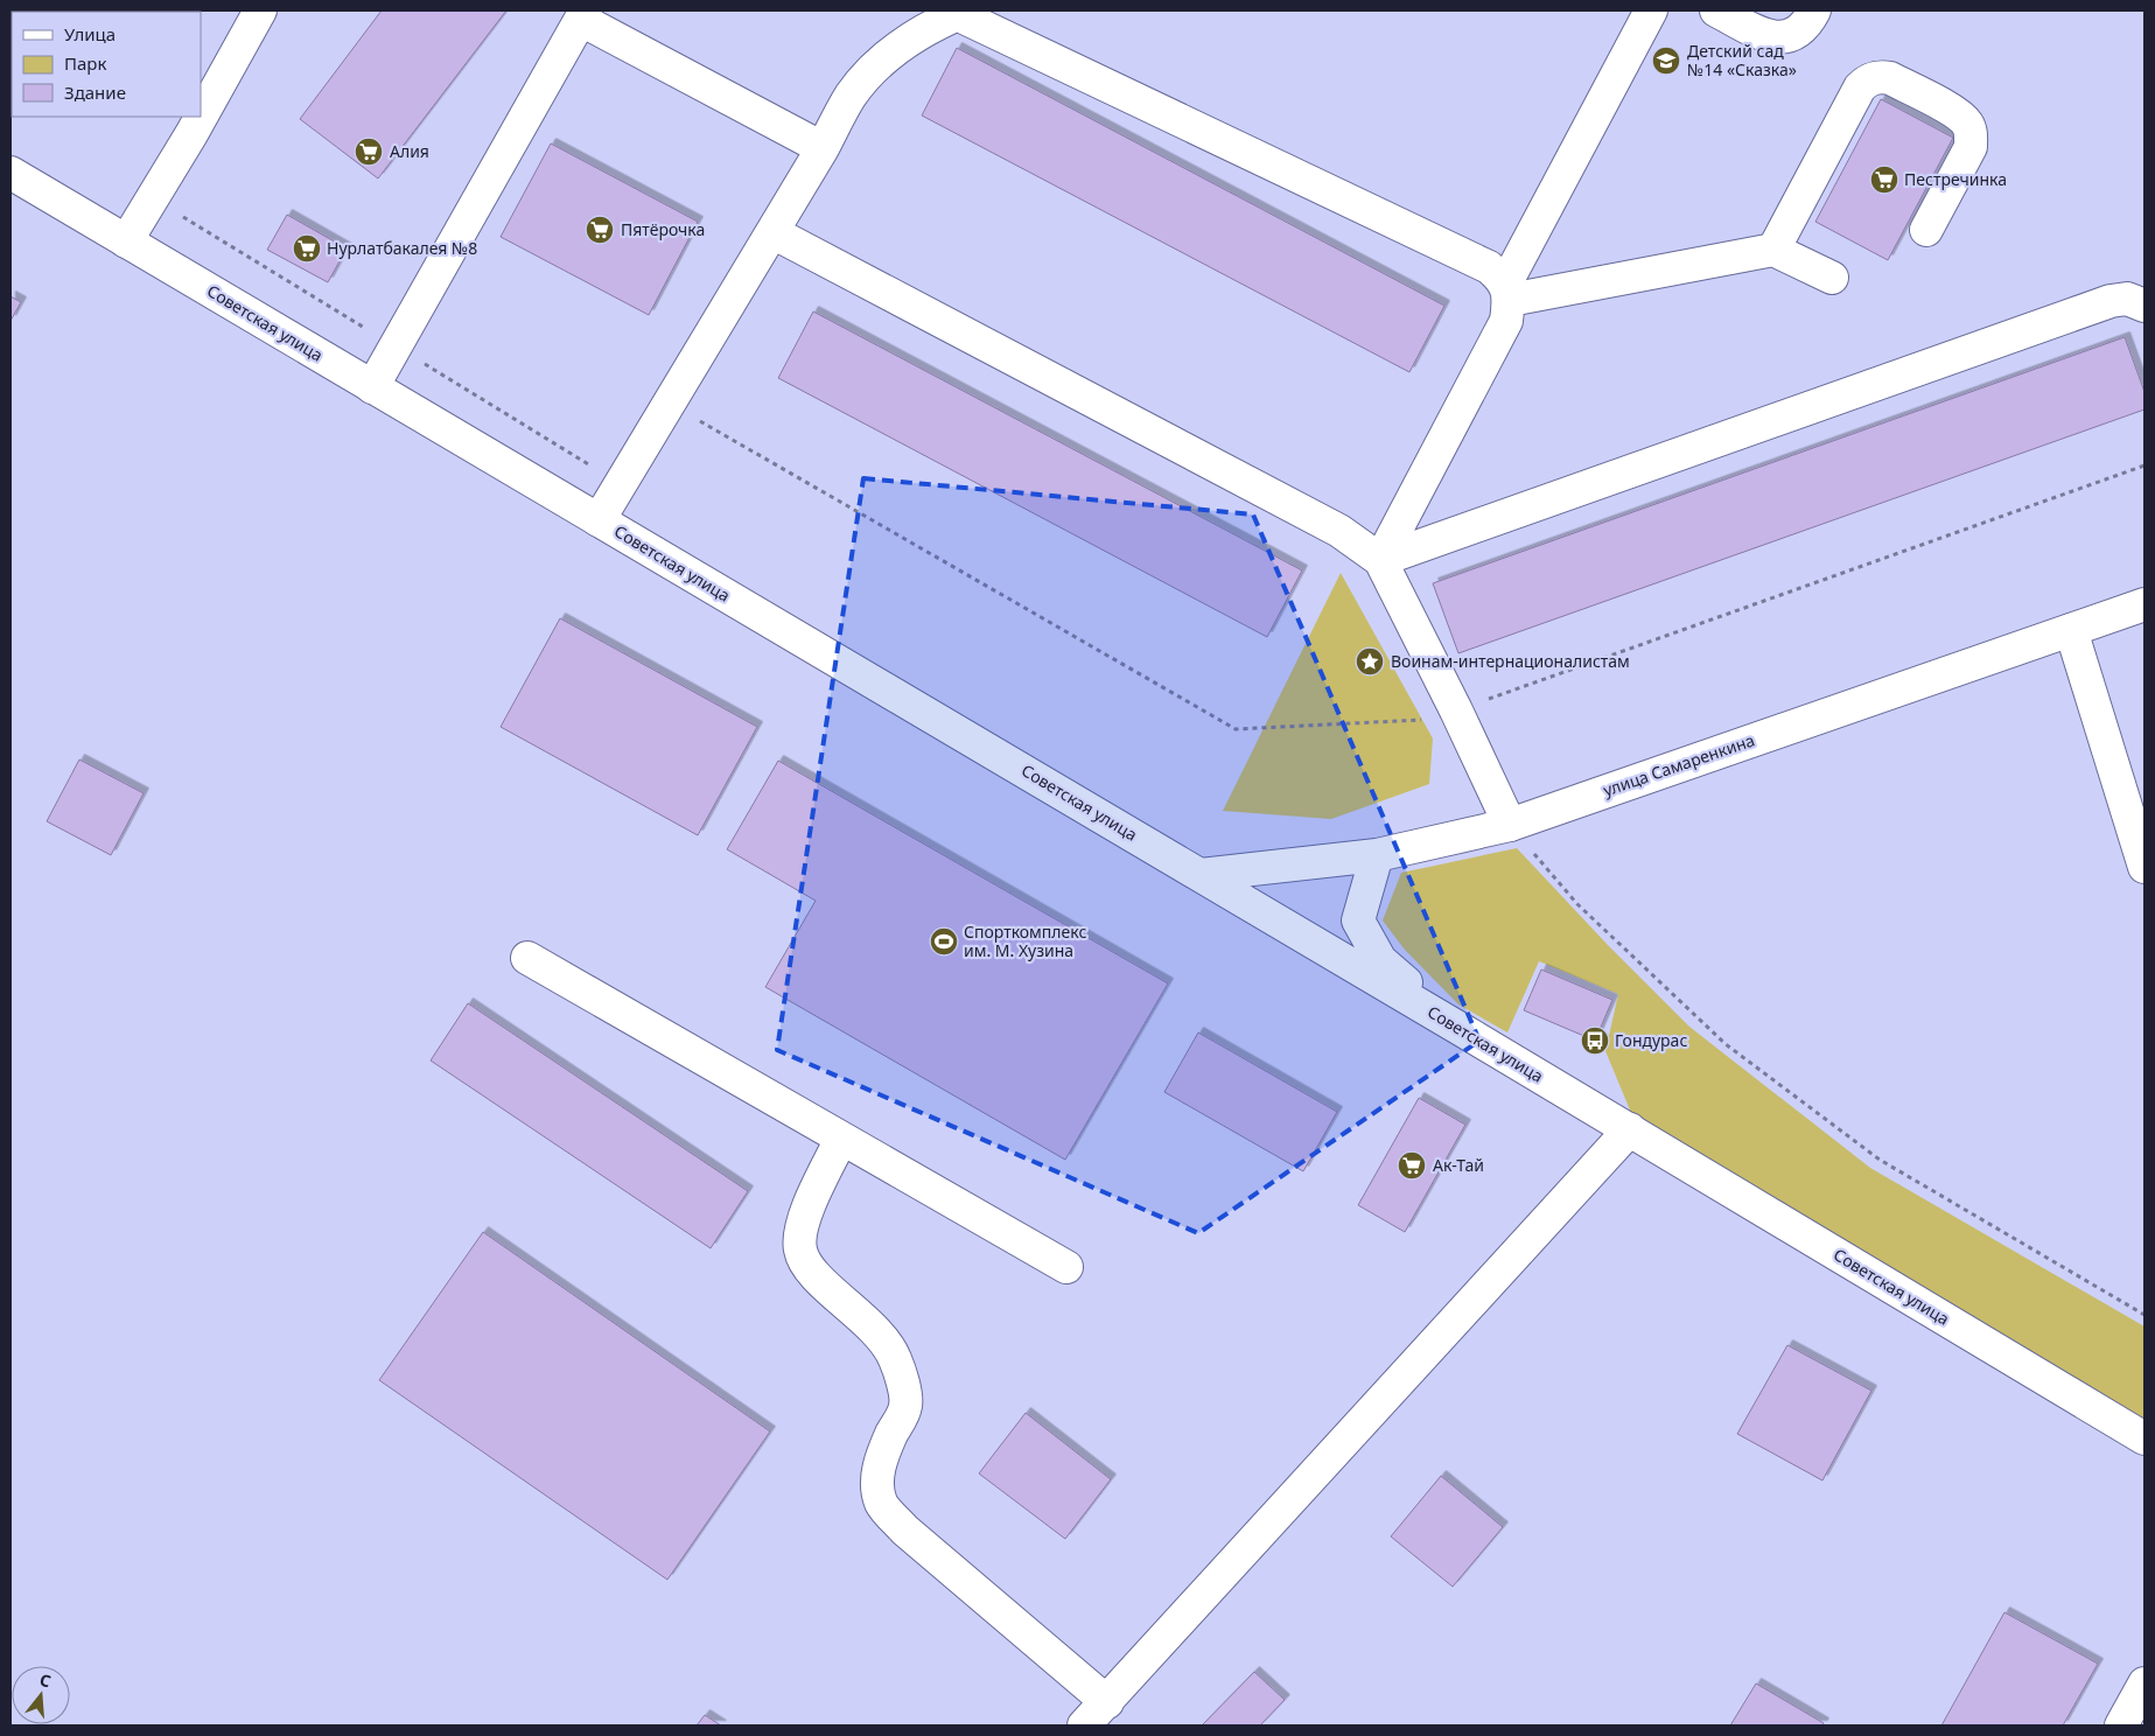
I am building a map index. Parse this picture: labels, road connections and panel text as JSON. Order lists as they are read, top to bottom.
{
  "streets": {
    "main road": ["Советская улица", "улица Самаренкина"]
  },
  "crossings": [
    ["Советская улица", "улица Самаренкина"]
  ],
  "places": {
    "school or university": ["Детский сад №14 «Сказка»"],
    "supermarket": [
      "Алия",
      "Пестречинка",
      "Пятёрочка",
      "Нурлатбакалея №8",
      "Ак-Тай"
    ],
    "place": ["Воинам-интернационалистам"],
    "sports": ["Спорткомплекс им. М. Хузина"],
    "bus stop": ["Гондурас"]
  },
  "legend": ["Улица", "Парк", "Здание"],
  "north": "top"
}
